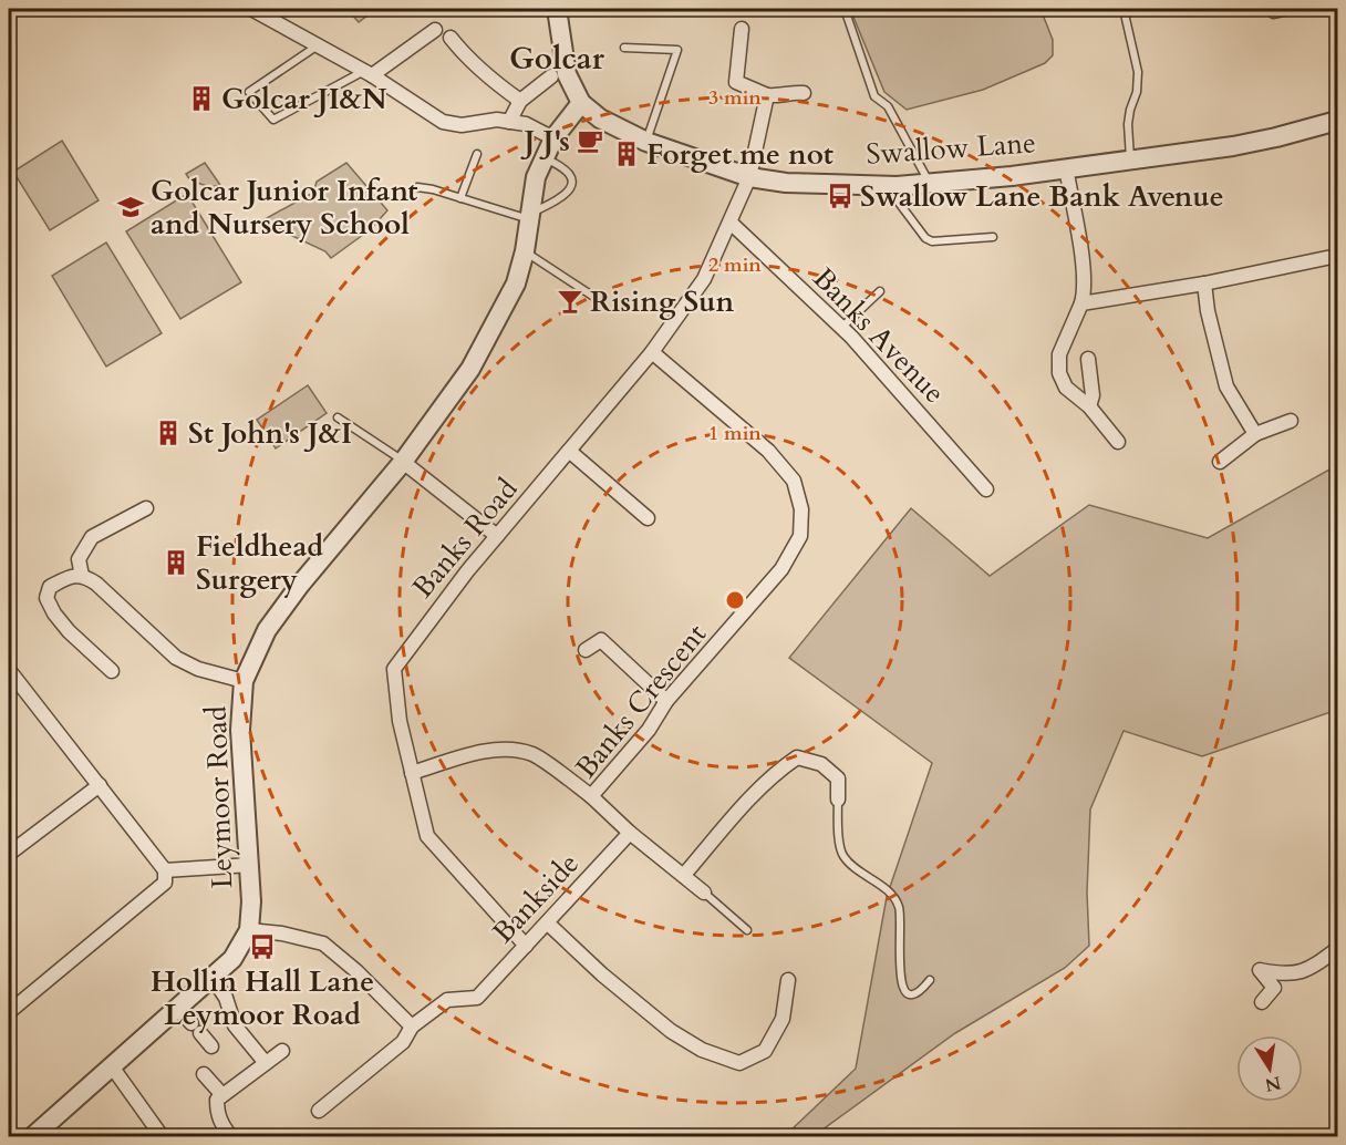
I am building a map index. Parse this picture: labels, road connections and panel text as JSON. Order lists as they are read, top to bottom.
{
  "streets": {
    "street": [
      "Swallow Lane",
      "Banks Avenue",
      "Banks Road",
      "Banks Crescent",
      "Leymoor Road",
      "Bankside"
    ]
  },
  "crossings": [
    ["Swallow Lane", "Banks Road"],
    ["Swallow Lane", "Leymoor Road"],
    ["Banks Avenue", "Banks Road"],
    ["Banks Road", "Banks Crescent"],
    ["Banks Road", "Bankside"],
    ["Banks Crescent", "Bankside"]
  ],
  "districts": ["Golcar"],
  "places": {
    "building": [
      "Golcar JI&N",
      "Forget me not",
      "St John's J&I",
      "Fieldhead Surgery"
    ],
    "cafe": ["J J's"],
    "bus stop": ["Swallow Lane Bank Avenue", "Hollin Hall Lane Leymoor Road"],
    "school or university": ["Golcar Junior Infant and Nursery School"],
    "bar": ["Rising Sun"]
  },
  "north": "bottom",
  "rings": ["3 min", "2 min", "1 min"]
}
